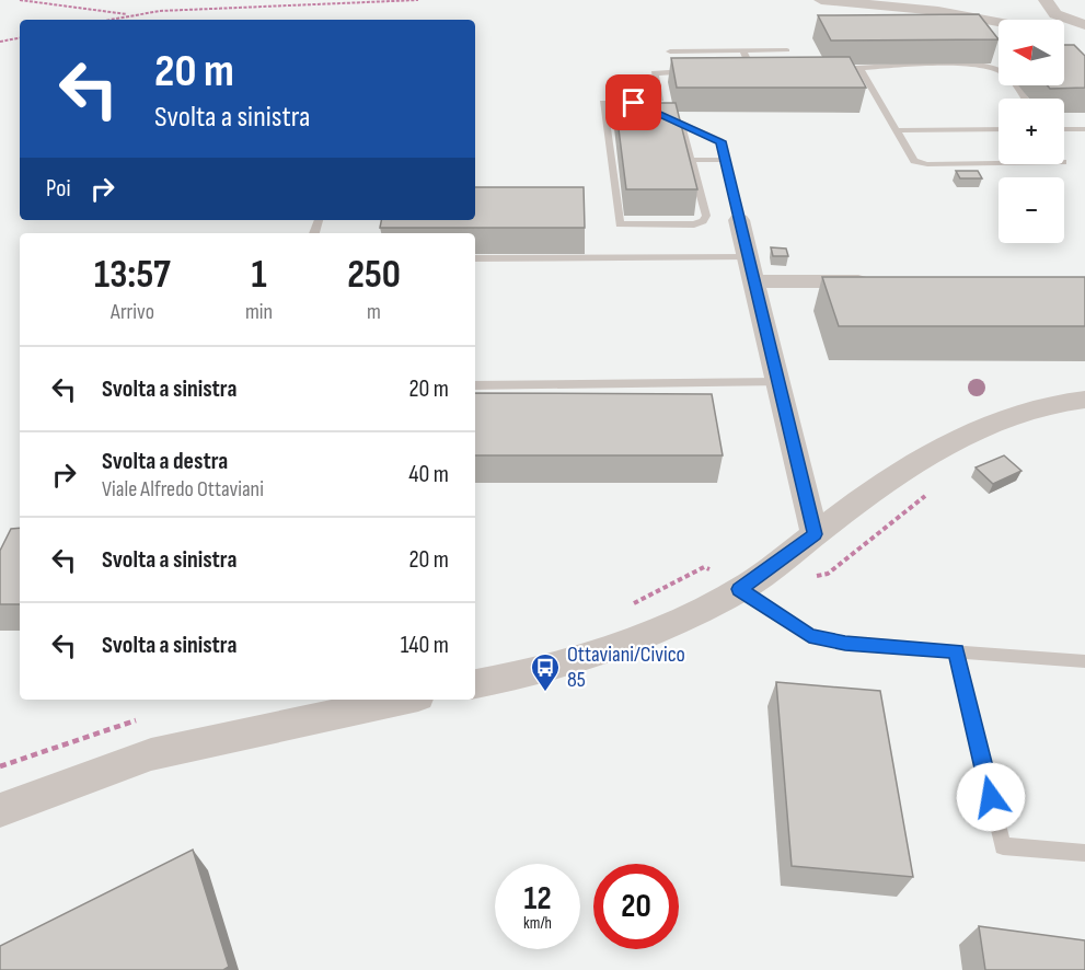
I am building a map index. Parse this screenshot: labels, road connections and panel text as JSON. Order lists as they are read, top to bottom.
{
  "places": {
    "bus stop": ["Ottaviani/Civico 85"]
  },
  "north": "left",
  "page": {
    "map_buttons": ["+", "−"],
    "turn": ["20 m", "Svolta a sinistra"],
    "then": "Poi",
    "eta": [
      "13:57",
      "Arrivo",
      "1",
      "min",
      "250",
      "m"
    ],
    "list": [
      {
        "name": "Svolta a sinistra",
        "value": "20 m"
      },
      {
        "name": "Svolta a destra",
        "note": "Viale Alfredo Ottaviani",
        "value": "40 m"
      },
      {
        "name": "Svolta a sinistra",
        "value": "20 m"
      },
      {
        "name": "Svolta a sinistra",
        "value": "140 m"
      }
    ],
    "speed": "12 km/h",
    "limit": "20"
  }
}
